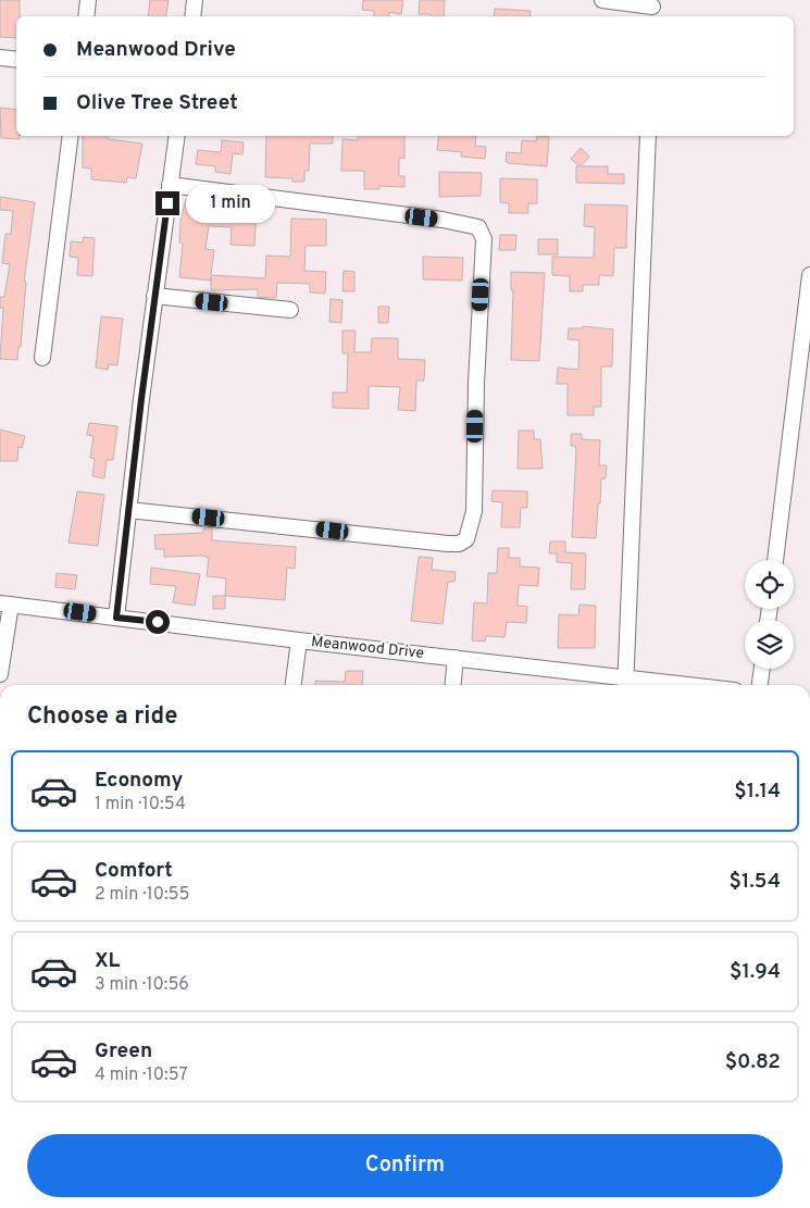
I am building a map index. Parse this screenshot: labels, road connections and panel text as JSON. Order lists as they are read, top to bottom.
{
  "streets": {
    "street": ["Meanwood Drive"]
  },
  "page": {
    "banner": ["Meanwood Drive", "Olive Tree Street"],
    "bubble": "1 min",
    "heading": "Choose a ride",
    "list": [
      {
        "name": "Economy",
        "note": "1 min · 10:54",
        "value": "$1.14"
      },
      {
        "name": "Comfort",
        "note": "2 min · 10:55",
        "value": "$1.54"
      },
      {
        "name": "XL",
        "note": "3 min · 10:56",
        "value": "$1.94"
      },
      {
        "name": "Green",
        "note": "4 min · 10:57",
        "value": "$0.82"
      }
    ],
    "buttons": "Confirm"
  }
}
